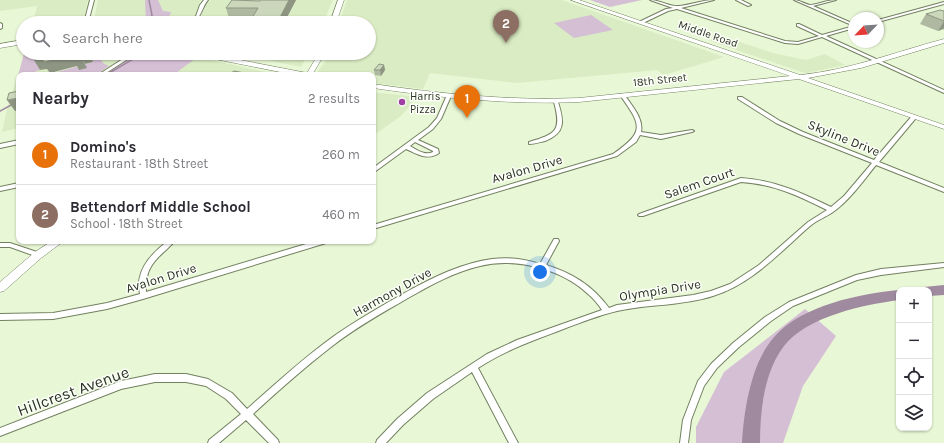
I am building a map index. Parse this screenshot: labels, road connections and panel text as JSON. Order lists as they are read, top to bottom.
{
  "streets": {
    "street": [
      "Middle Road",
      "18th Street",
      "Skyline Drive",
      "Avalon Drive",
      "Salem Court",
      "Olympia Drive",
      "Harmony Drive",
      "Hillcrest Avenue"
    ]
  },
  "crossings": [
    ["Middle Road", "18th Street"],
    ["Middle Road", "Olympia Drive"],
    ["Skyline Drive", "Olympia Drive"],
    ["Salem Court", "Olympia Drive"],
    ["Olympia Drive", "Harmony Drive"],
    ["Harmony Drive", "Hillcrest Avenue"]
  ],
  "places": ["Harris Pizza"],
  "north": "bottom left",
  "page": {
    "pins": ["2", "1"],
    "search": "Search here",
    "heading": ["Nearby", "2 results"],
    "list": [
      {
        "mark": "1",
        "name": "Domino's",
        "note": "Restaurant · 18th Street",
        "value": "260 m"
      },
      {
        "mark": "2",
        "name": "Bettendorf Middle School",
        "note": "School · 18th Street",
        "value": "460 m"
      }
    ],
    "map_buttons": ["+", "−"]
  }
}
